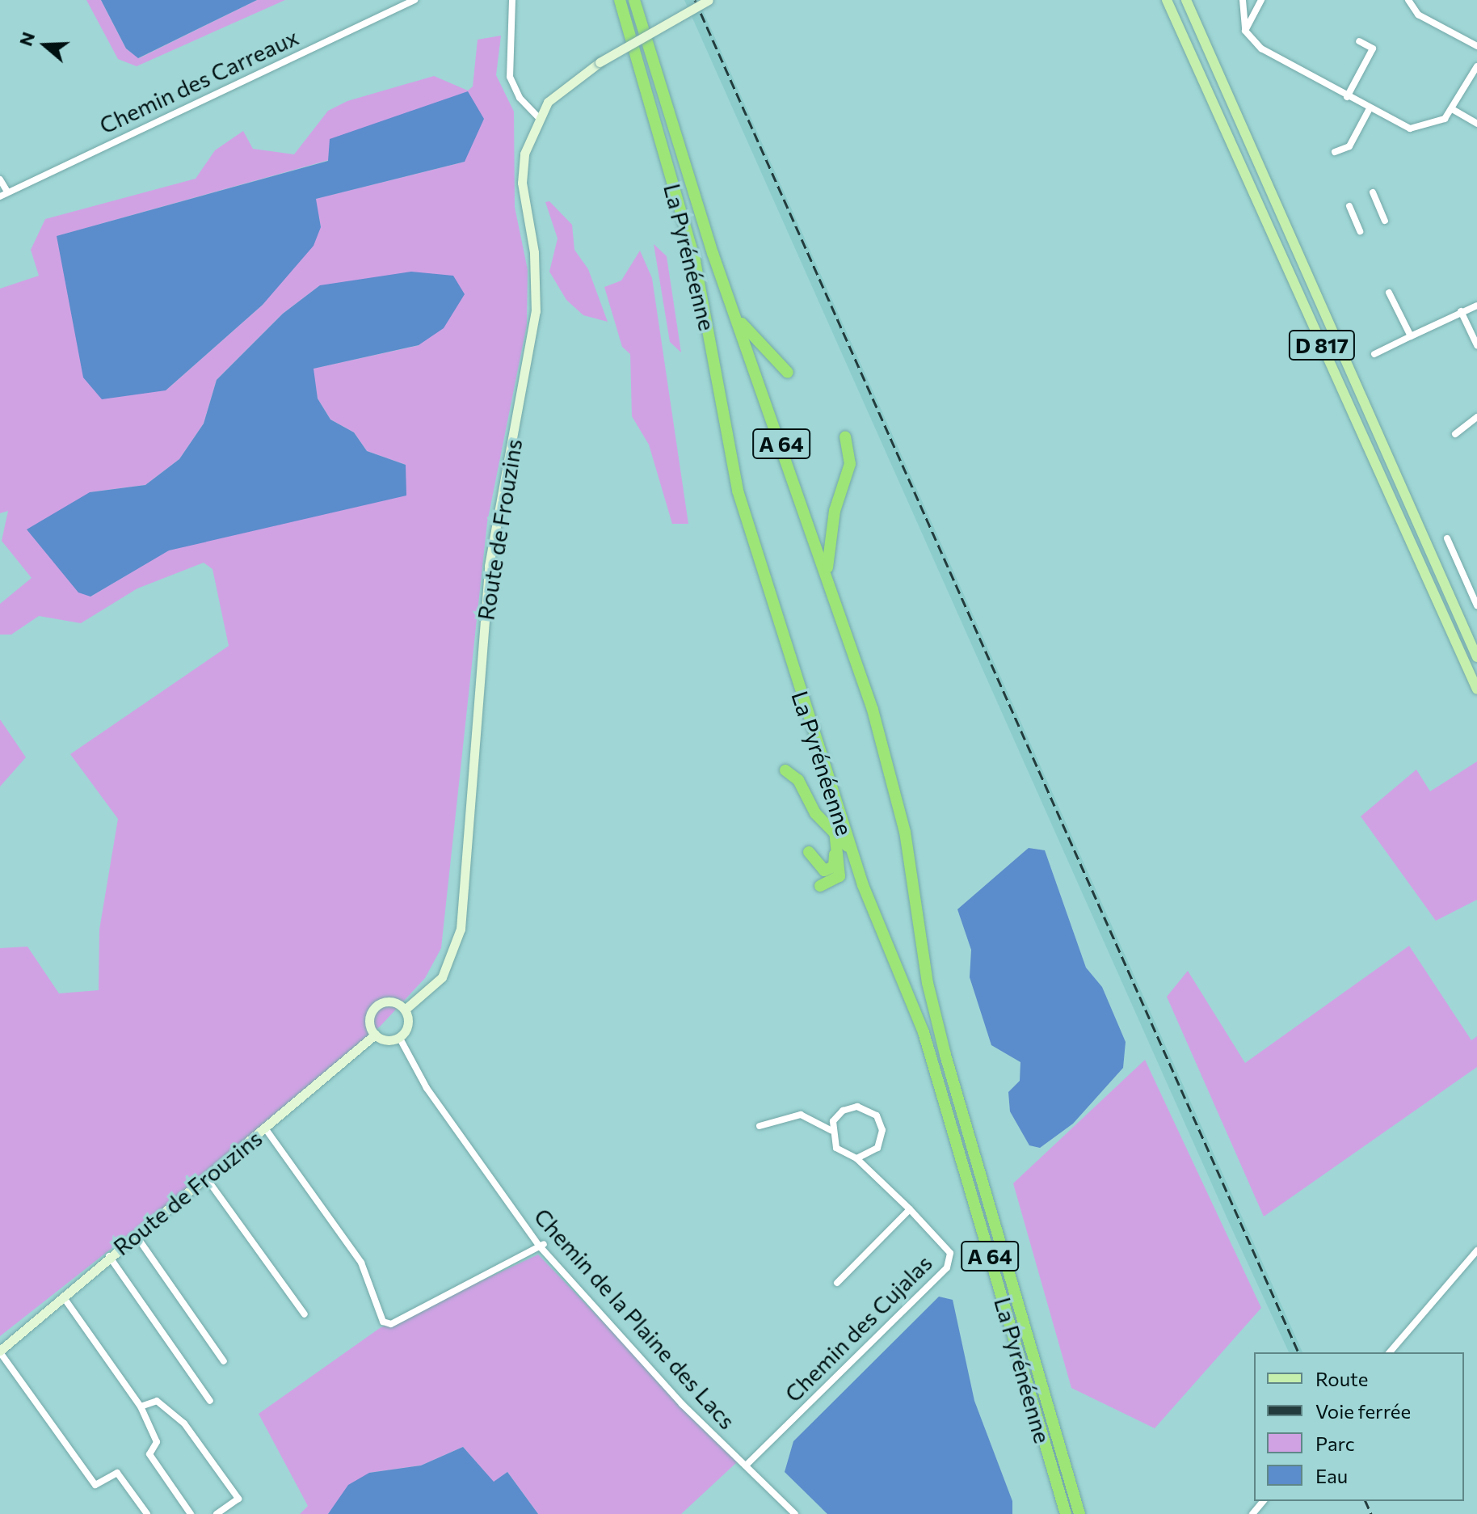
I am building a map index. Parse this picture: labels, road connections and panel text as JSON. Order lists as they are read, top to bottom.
{
  "streets": {
    "highway": ["La Pyrénéenne", "A 64"],
    "main road": ["D 817", "Route de Frouzins"],
    "street": ["Chemin des Carreaux", "Chemin de la Plaine des Lacs", "Chemin des Cujalas"]
  },
  "crossings": [
    ["Route de Frouzins", "Chemin de la Plaine des Lacs"],
    ["Chemin de la Plaine des Lacs", "Chemin des Cujalas"]
  ],
  "legend": [
    "Route",
    "Voie ferrée",
    "Parc",
    "Eau"
  ],
  "north": "left"
}
